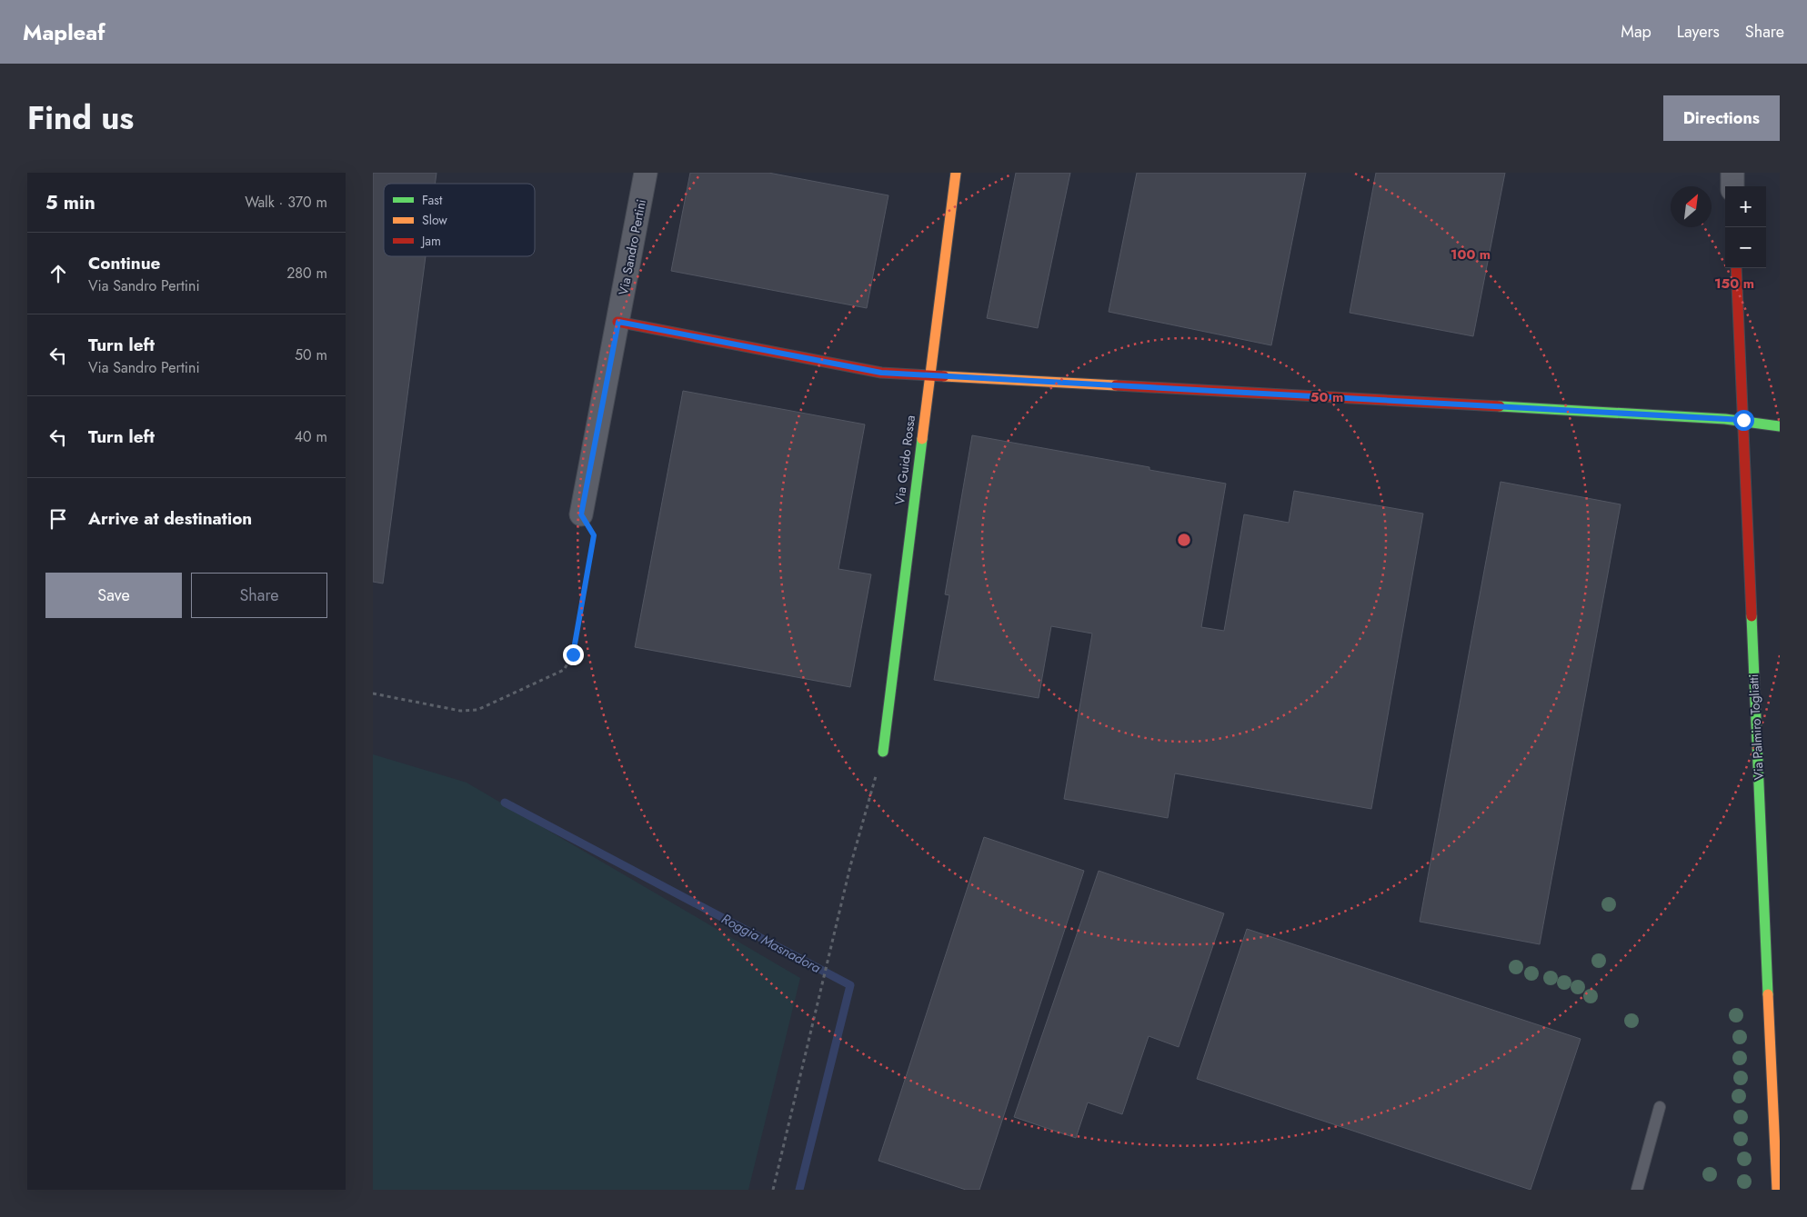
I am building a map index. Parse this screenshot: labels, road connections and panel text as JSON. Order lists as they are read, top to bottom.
{
  "streets": {
    "street": ["Via Sandro Pertini", "Via Guido Rossa", "Via Palmiro Togliatti"]
  },
  "water": ["Roggia Masnadora"],
  "legend": ["Fast", "Slow", "Jam"],
  "north": "top right",
  "page": {
    "header": "Mapleaf",
    "nav": ["Map", "Layers", "Share"],
    "title": "Find us",
    "buttons": [
      "Directions",
      ["Save", "Share"]
    ],
    "heading": ["5 min", "Walk · 370 m"],
    "map_buttons": ["+", "−"],
    "list": [
      ["Continue", "Via Sandro Pertini", "280 m"],
      ["Turn left", "Via Sandro Pertini", "50 m"],
      ["Turn left", "40 m"],
      "Arrive at destination"
    ]
  },
  "rings": ["100 m", "150 m", "50 m"]
}
